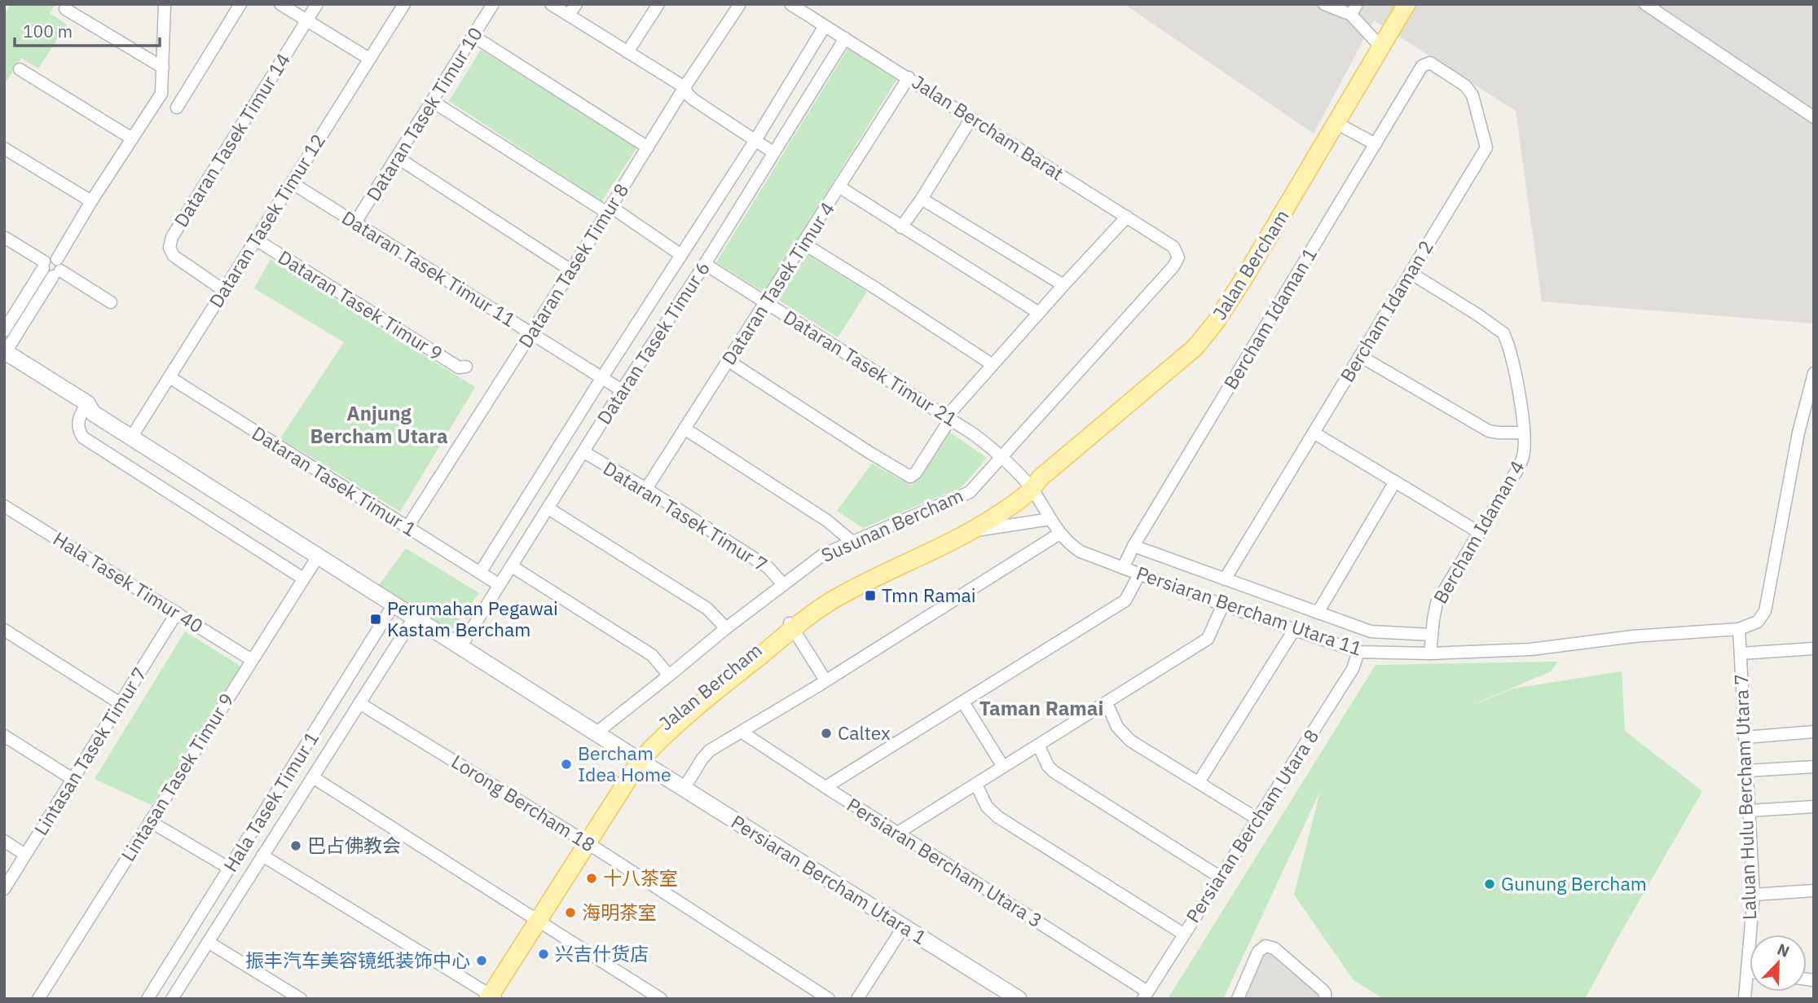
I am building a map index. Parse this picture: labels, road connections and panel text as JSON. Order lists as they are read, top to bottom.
{
  "streets": {
    "main road": ["Jalan Bercham"],
    "street": [
      "Dataran Tasek Timur 10",
      "Jalan Bercham Barat",
      "Dataran Tasek Timur 14",
      "Dataran Tasek Timur 12",
      "Dataran Tasek Timur 8",
      "Dataran Tasek Timur 11",
      "Dataran Tasek Timur 4",
      "Dataran Tasek Timur 9",
      "Bercham Idaman 2",
      "Bercham Idaman 1",
      "Dataran Tasek Timur 6",
      "Dataran Tasek Timur 21",
      "Dataran Tasek Timur 1",
      "Dataran Tasek Timur 7",
      "Susunan Bercham",
      "Bercham Idaman 4",
      "Hala Tasek Timur 40",
      "Persiaran Bercham Utara 11",
      "Lintasan Tasek Timur 7",
      "Lintasan Tasek Timur 9",
      "Laluan Hulu Bercham Utara 7",
      "Hala Tasek Timur 1",
      "Lorong Bercham 18",
      "Persiaran Bercham Utara 8",
      "Persiaran Bercham Utara 3",
      "Persiaran Bercham Utara 1"
    ]
  },
  "crossings": [
    ["Dataran Tasek Timur 10", "Dataran Tasek Timur 11"],
    ["Jalan Bercham Barat", "Dataran Tasek Timur 4"],
    ["Jalan Bercham Barat", "Dataran Tasek Timur 6"],
    ["Jalan Bercham Barat", "Susunan Bercham"],
    ["Dataran Tasek Timur 14", "Dataran Tasek Timur 12"],
    ["Dataran Tasek Timur 12", "Dataran Tasek Timur 11"],
    ["Dataran Tasek Timur 12", "Dataran Tasek Timur 9"],
    ["Dataran Tasek Timur 12", "Dataran Tasek Timur 1"],
    ["Dataran Tasek Timur 12", "Persiaran Bercham Utara 1"],
    ["Jalan Bercham", "Dataran Tasek Timur 21"],
    ["Jalan Bercham", "Persiaran Bercham Utara 11"],
    ["Jalan Bercham", "Lorong Bercham 18"],
    ["Jalan Bercham", "Persiaran Bercham Utara 1"],
    ["Dataran Tasek Timur 8", "Dataran Tasek Timur 11"],
    ["Dataran Tasek Timur 8", "Dataran Tasek Timur 1"],
    ["Dataran Tasek Timur 11", "Dataran Tasek Timur 6"],
    ["Dataran Tasek Timur 4", "Dataran Tasek Timur 21"],
    ["Dataran Tasek Timur 4", "Dataran Tasek Timur 7"],
    ["Bercham Idaman 2", "Bercham Idaman 1"],
    ["Bercham Idaman 2", "Bercham Idaman 4"],
    ["Bercham Idaman 1", "Persiaran Bercham Utara 11"],
    ["Dataran Tasek Timur 6", "Dataran Tasek Timur 21"],
    ["Dataran Tasek Timur 6", "Dataran Tasek Timur 1"],
    ["Dataran Tasek Timur 6", "Dataran Tasek Timur 7"],
    ["Dataran Tasek Timur 6", "Persiaran Bercham Utara 1"],
    ["Dataran Tasek Timur 21", "Susunan Bercham"],
    ["Dataran Tasek Timur 21", "Persiaran Bercham Utara 11"],
    ["Dataran Tasek Timur 7", "Susunan Bercham"],
    ["Susunan Bercham", "Persiaran Bercham Utara 1"],
    ["Bercham Idaman 4", "Persiaran Bercham Utara 11"],
    ["Hala Tasek Timur 40", "Lintasan Tasek Timur 7"],
    ["Hala Tasek Timur 40", "Lintasan Tasek Timur 9"],
    ["Persiaran Bercham Utara 11", "Laluan Hulu Bercham Utara 7"],
    ["Persiaran Bercham Utara 11", "Persiaran Bercham Utara 8"],
    ["Lintasan Tasek Timur 9", "Persiaran Bercham Utara 1"],
    ["Hala Tasek Timur 1", "Persiaran Bercham Utara 1"],
    ["Persiaran Bercham Utara 8", "Persiaran Bercham Utara 3"]
  ],
  "districts": ["Anjung Bercham Utara", "Taman Ramai"],
  "places": {
    "transit": ["Tmn Ramai", "Perumahan Pegawai Kastam Bercham"],
    "other": [
      "Caltex",
      "Bercham Idea Home",
      "巴占佛教会",
      "十八茶室",
      "Gunung Bercham",
      "海明茶室",
      "兴吉什货店",
      "振丰汽车美容镜纸装饰中心"
    ]
  },
  "scale_bar": "100 m",
  "north": "top right"
}
